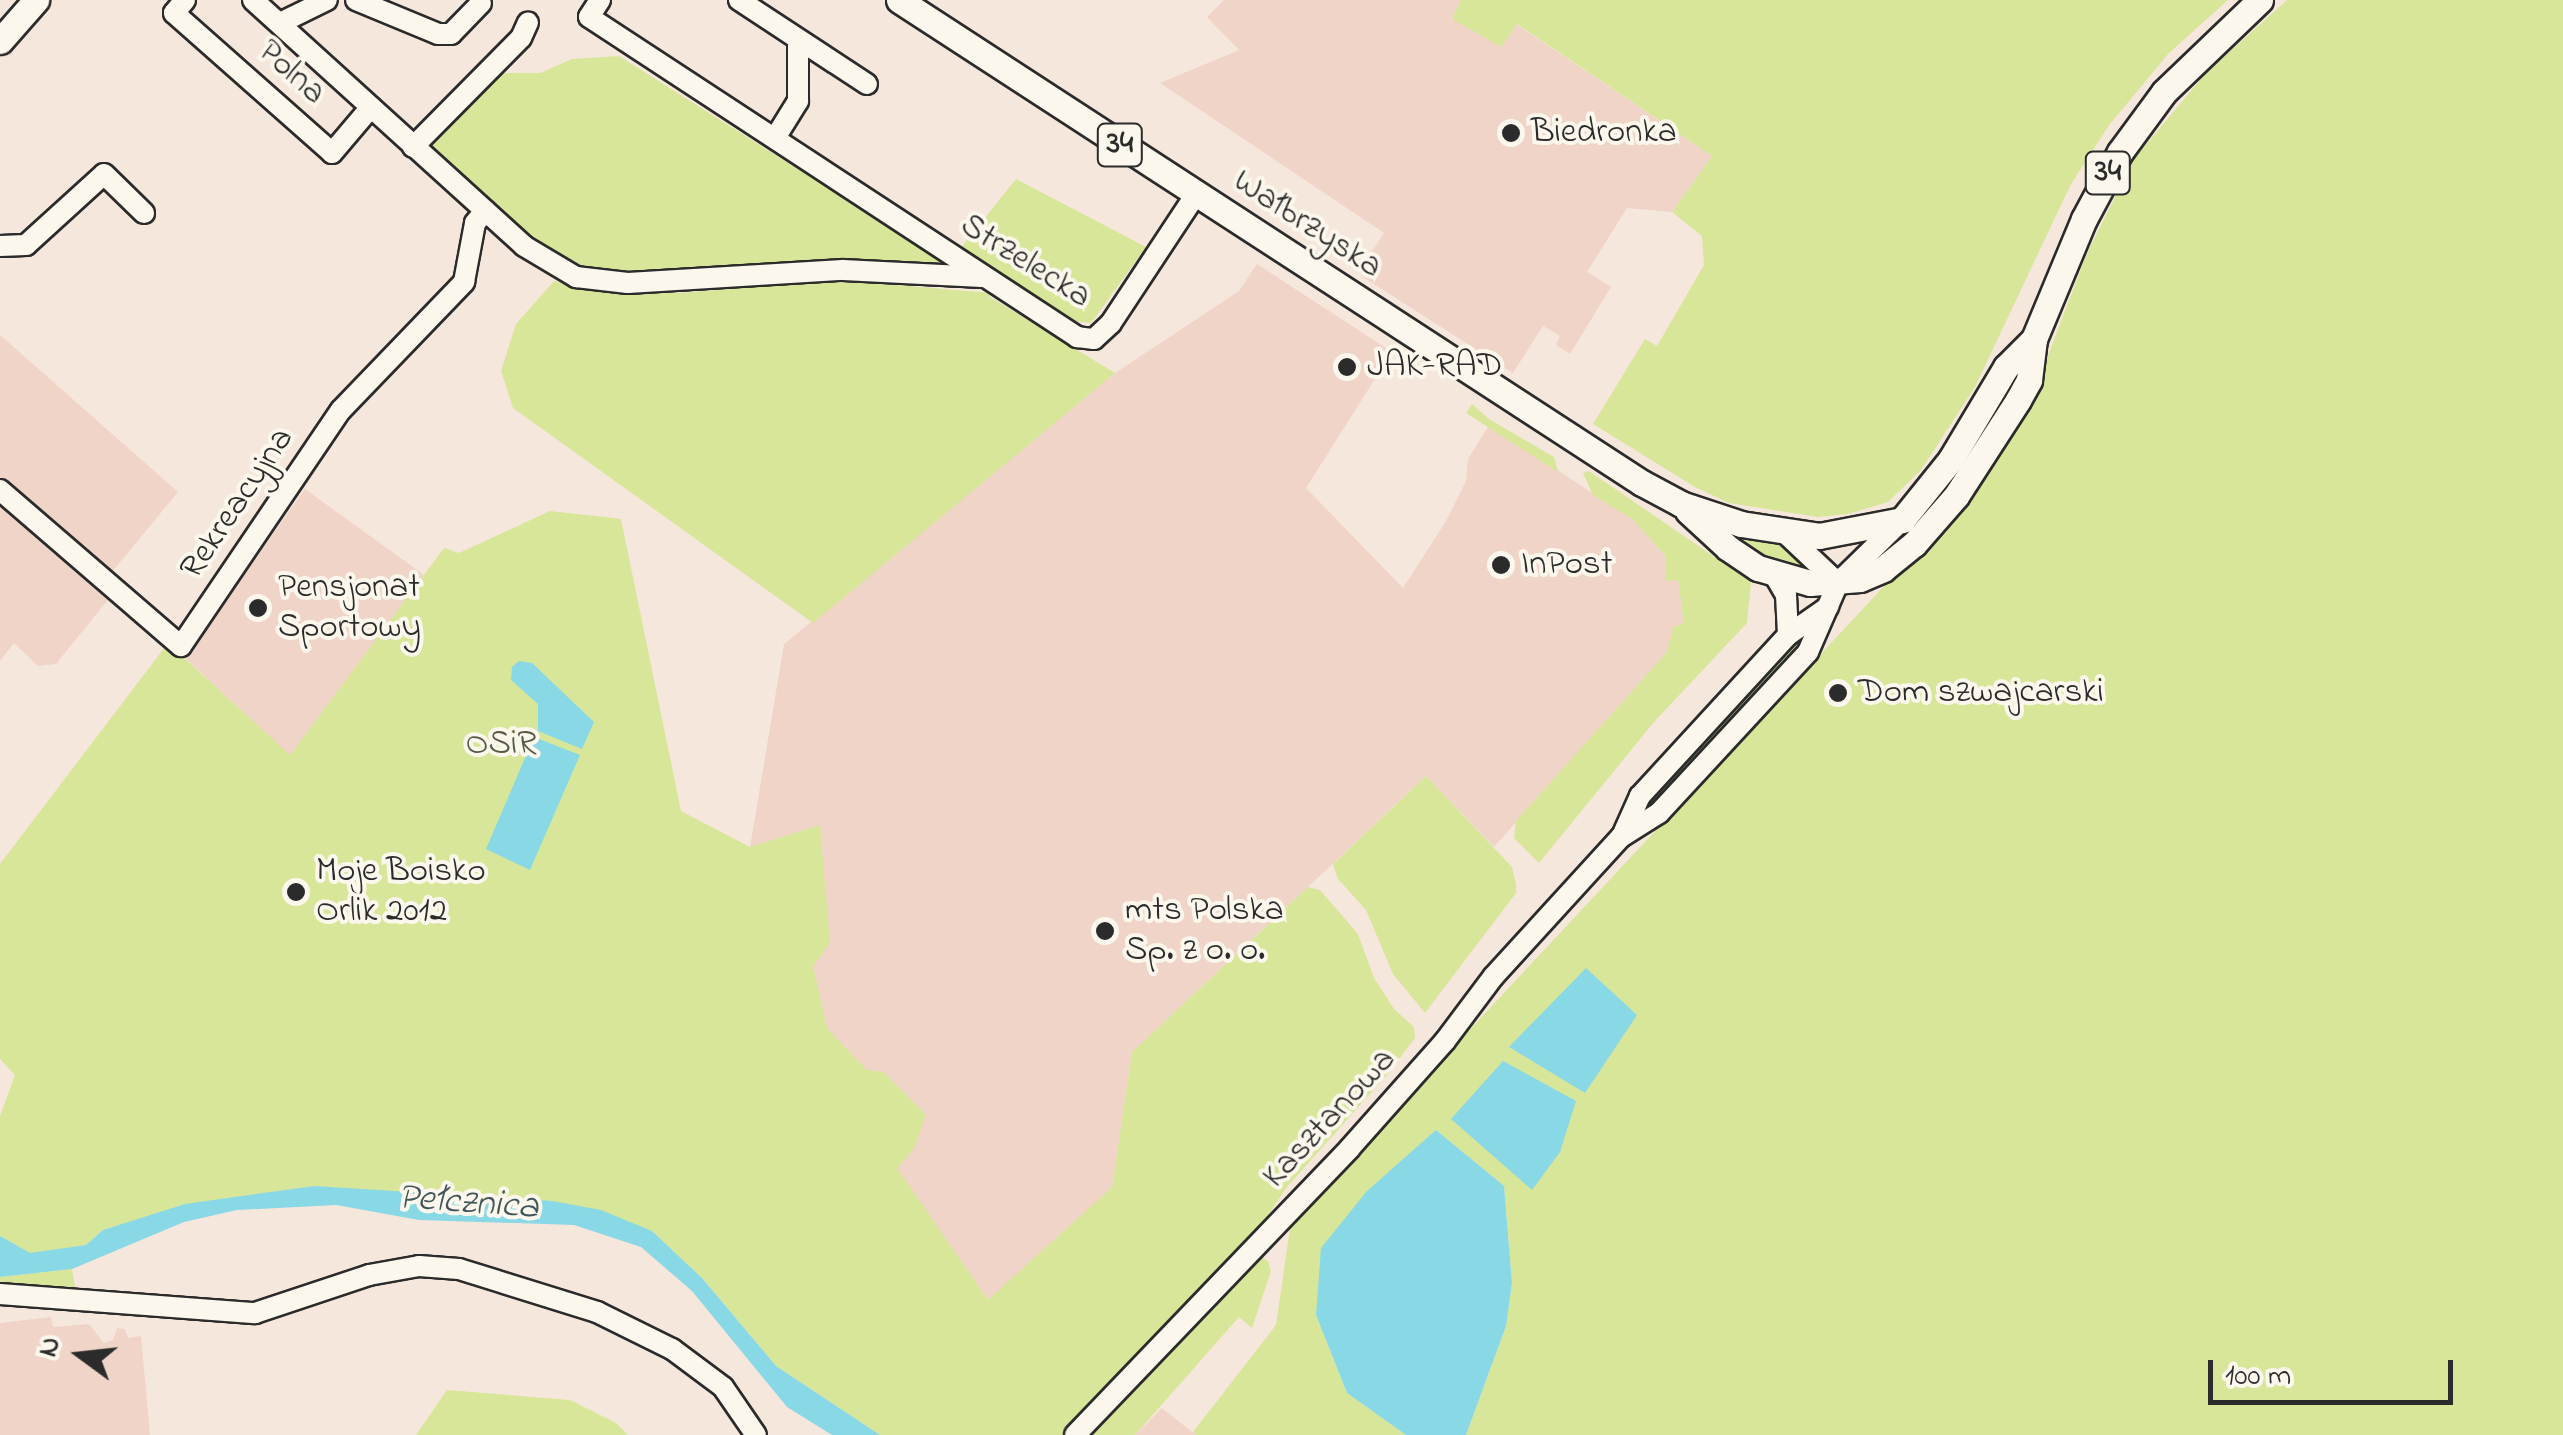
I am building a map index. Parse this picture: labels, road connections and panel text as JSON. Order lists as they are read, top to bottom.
{
  "streets": {
    "main road": ["34", "Wałbrzyska"],
    "street": [
      "Polna",
      "Strzelecka",
      "Rekreacyjna",
      "Kasztanowa"
    ]
  },
  "crossings": [
    ["Polna", "Strzelecka"],
    ["Polna", "Rekreacyjna"],
    ["Wałbrzyska", "Strzelecka"],
    ["Wałbrzyska", "Kasztanowa"]
  ],
  "water": ["Pełcznica"],
  "parks": ["OSiR"],
  "places": [
    "Biedronka",
    "JAK-RAD",
    "InPost",
    "Pensjonat Sportowy",
    "Dom szwajcarski",
    "Moje Boisko Orlik 2012",
    "mts Polska Sp. z o. o."
  ],
  "scale_bar": "100 m",
  "north": "left"
}
